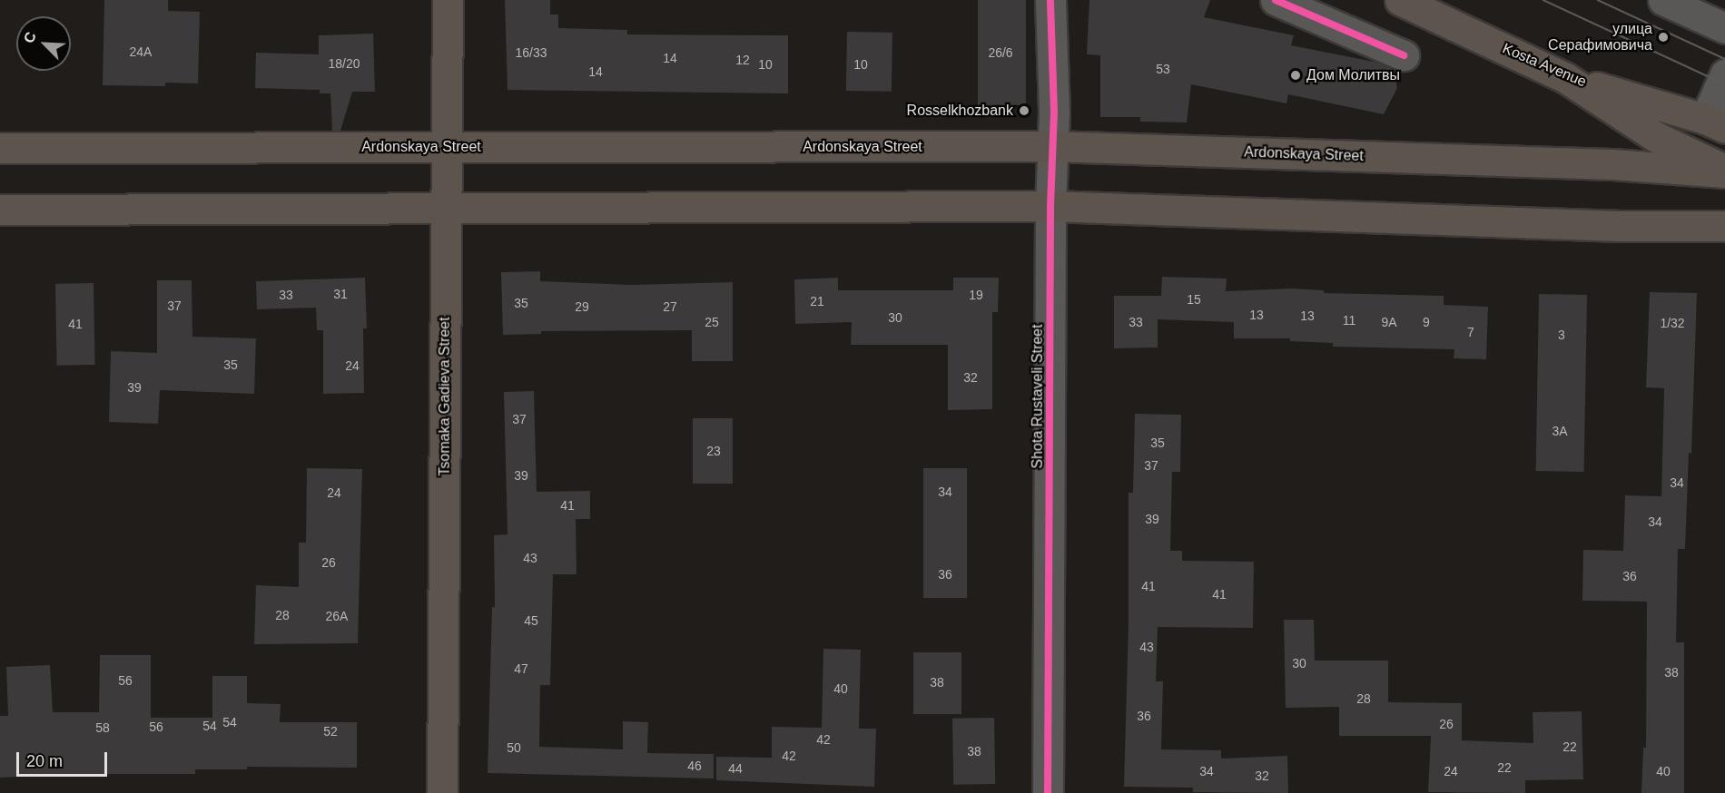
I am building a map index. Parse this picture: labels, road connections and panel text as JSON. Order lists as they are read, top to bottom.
{
  "streets": {
    "main road": ["Kosta Avenue", "Ardonskaya Street", "Tsomaka Gadieva Street"],
    "street": ["Shota Rustaveli Street"]
  },
  "crossings": [
    ["Ardonskaya Street", "Tsomaka Gadieva Street"],
    ["Ardonskaya Street", "Shota Rustaveli Street"]
  ],
  "places": ["улица Серафимовича", "Дом Молитвы", "Rosselkhozbank"],
  "house_numbers": [
    "24А",
    "16/33",
    "26/6",
    "14",
    "12",
    "18/20",
    "10",
    "10",
    "53",
    "14",
    "31",
    "33",
    "19",
    "15",
    "21",
    "35",
    "37",
    "29",
    "27",
    "13",
    "13",
    "30",
    "11",
    "25",
    "33",
    "9А",
    "9",
    "1/32",
    "41",
    "7",
    "3",
    "35",
    "24",
    "32",
    "39",
    "37",
    "3А",
    "35",
    "23",
    "37",
    "39",
    "34",
    "34",
    "24",
    "41",
    "39",
    "34",
    "43",
    "26",
    "36",
    "36",
    "41",
    "41",
    "28",
    "26А",
    "45",
    "43",
    "30",
    "47",
    "38",
    "56",
    "38",
    "40",
    "28",
    "36",
    "54",
    "26",
    "54",
    "56",
    "58",
    "52",
    "42",
    "22",
    "50",
    "38",
    "42",
    "46",
    "22",
    "44",
    "34",
    "24",
    "40",
    "32"
  ],
  "scale_bar": "20 m",
  "north": "top left"
}
